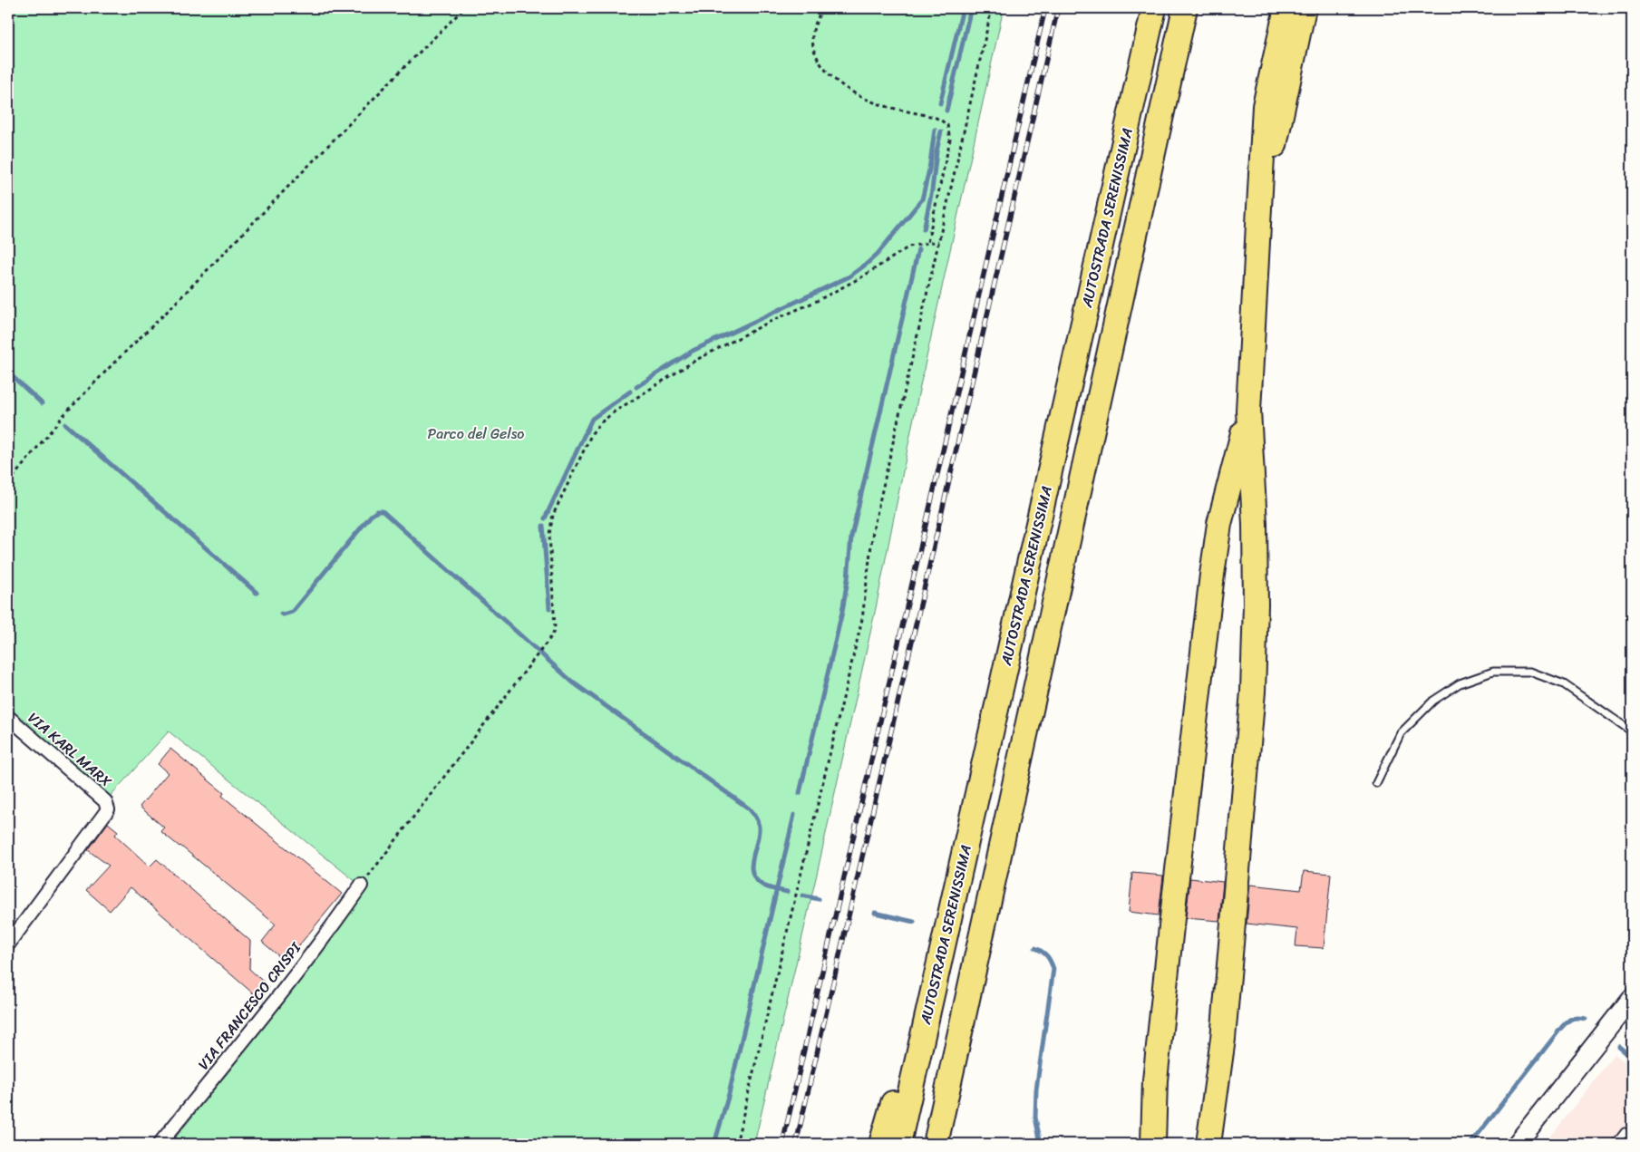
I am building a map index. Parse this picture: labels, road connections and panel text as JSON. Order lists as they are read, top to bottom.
{
  "streets": {
    "highway": ["AUTOSTRADA SERENISSIMA"],
    "street": ["VIA KARL MARX", "VIA FRANCESCO CRISPI"]
  },
  "parks": ["Parco del Gelso"]
}
